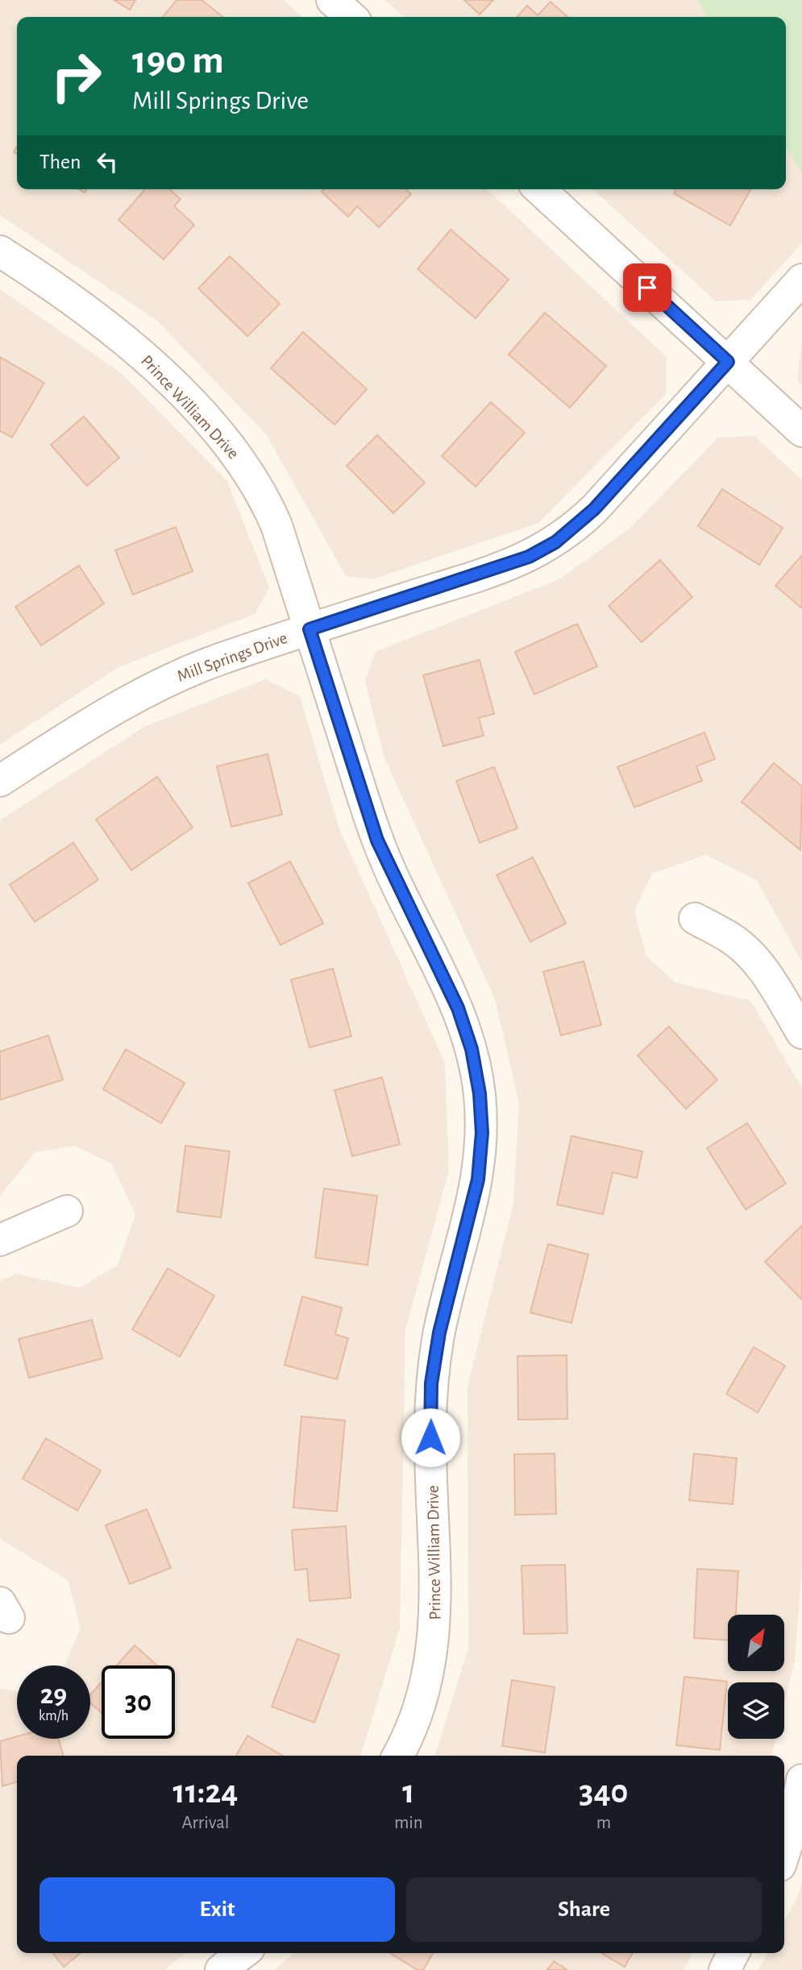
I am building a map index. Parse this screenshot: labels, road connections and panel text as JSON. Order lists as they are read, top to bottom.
{
  "streets": {
    "street": ["Prince William Drive", "Mill Springs Drive"]
  },
  "crossings": [
    ["Prince William Drive", "Mill Springs Drive"]
  ],
  "north": "top right",
  "page": {
    "turn": ["190 m", "Mill Springs Drive"],
    "then": "Then",
    "speed": "29 km/h",
    "limit": "30",
    "eta": [
      "11:24",
      "Arrival",
      "1",
      "min",
      "340",
      "m"
    ],
    "buttons": ["Exit", "Share"]
  }
}
